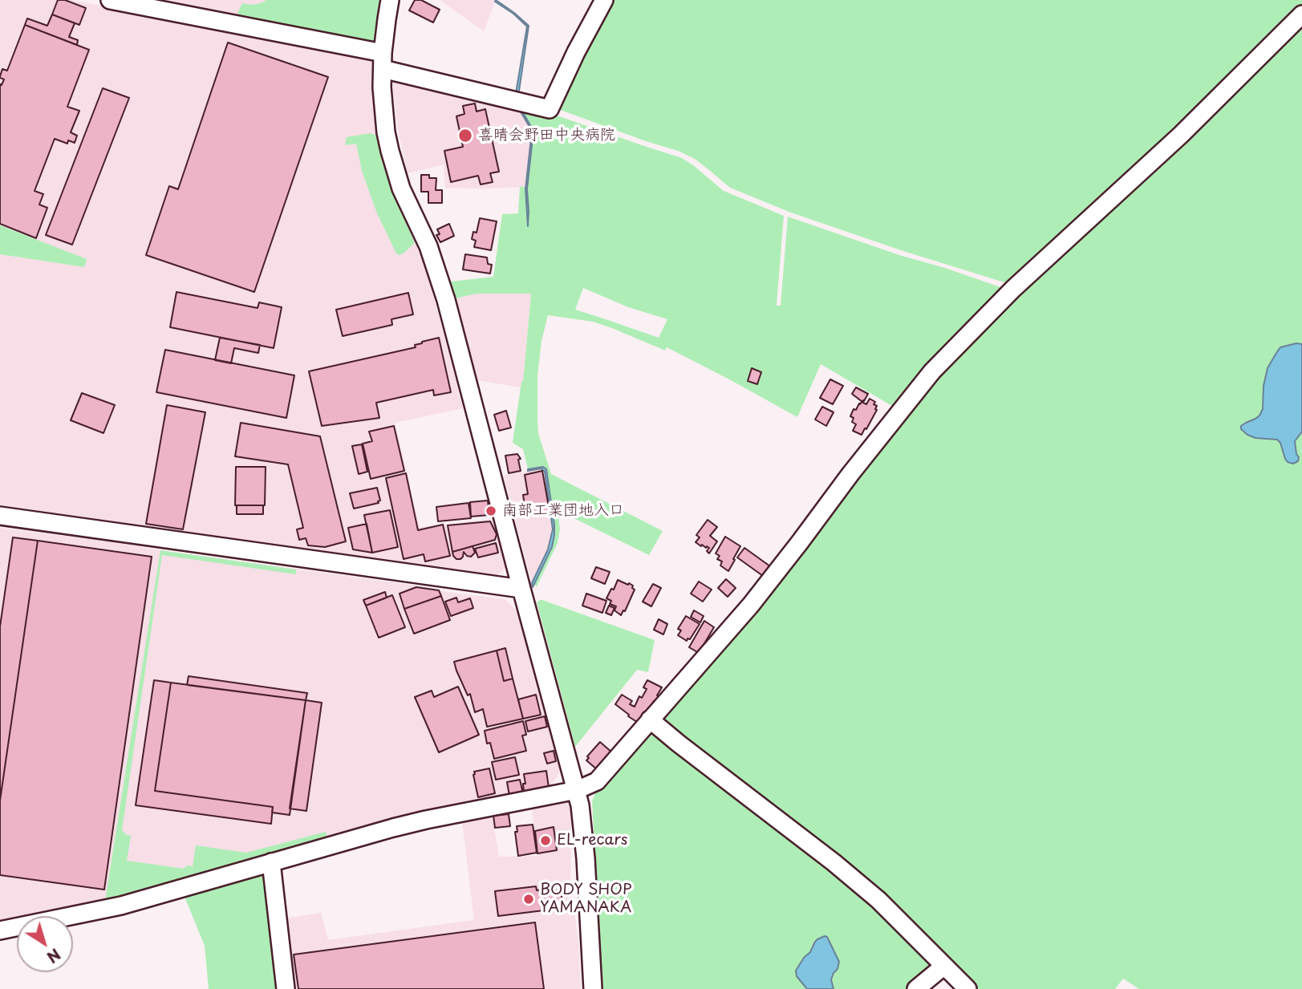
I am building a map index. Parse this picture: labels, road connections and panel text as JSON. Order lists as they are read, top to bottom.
{
  "places": [
    "喜晴会野田中央病院",
    "南部工業団地入口",
    "EL-recars",
    "BODY SHOP YAMANAKA"
  ],
  "north": "bottom right"
}
